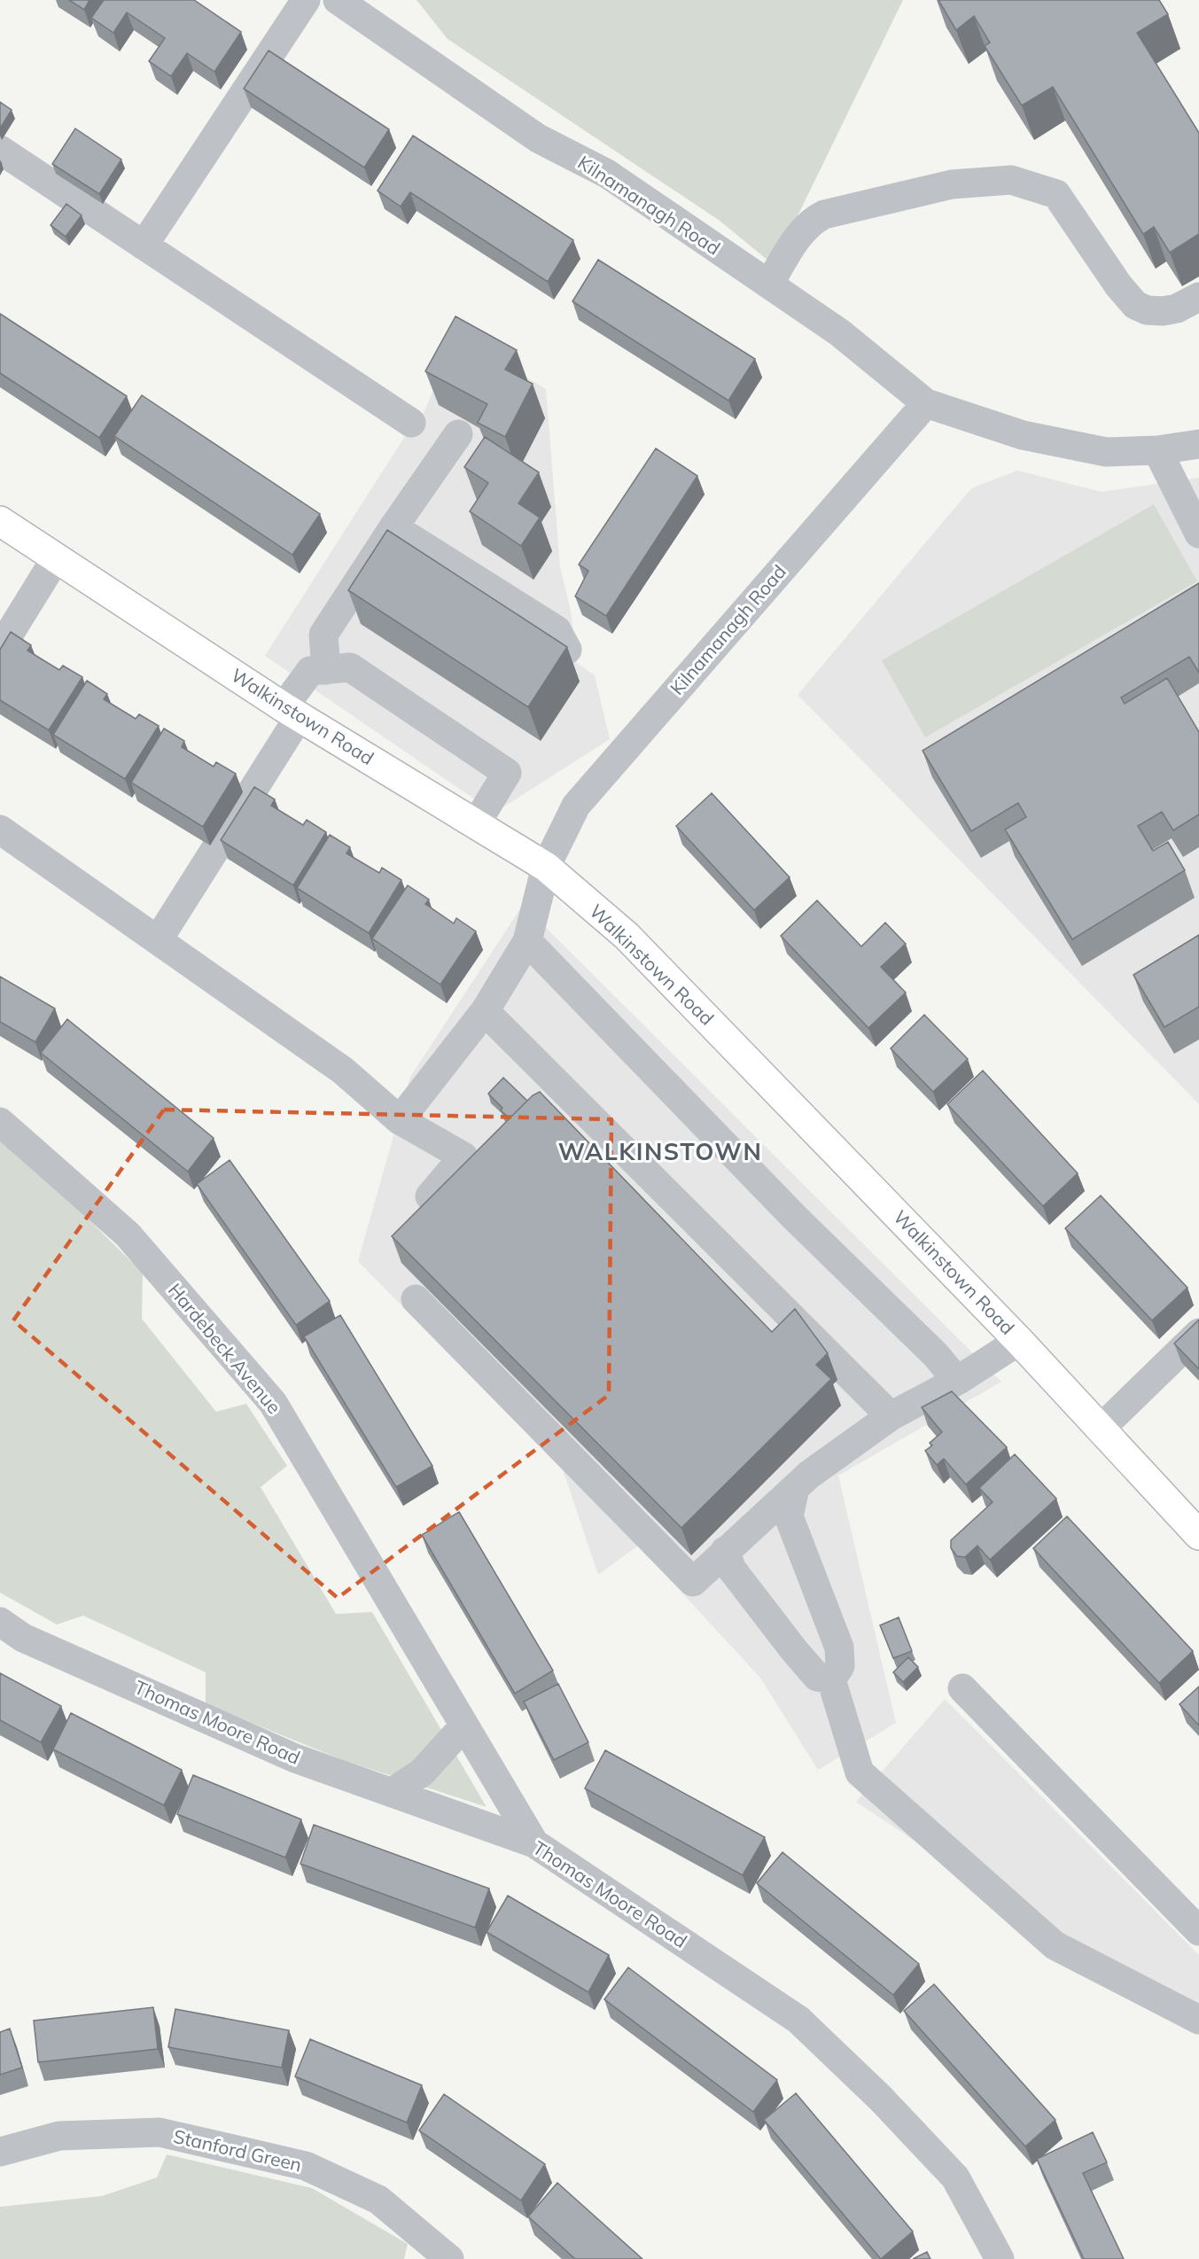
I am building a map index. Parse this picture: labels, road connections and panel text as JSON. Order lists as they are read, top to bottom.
{
  "streets": {
    "main road": ["Walkinstown Road"],
    "street": [
      "Kilnamanagh Road",
      "Hardebeck Avenue",
      "Thomas Moore Road",
      "Stanford Green"
    ]
  },
  "crossings": [
    ["Kilnamanagh Road", "Walkinstown Road"],
    ["Hardebeck Avenue", "Thomas Moore Road"]
  ],
  "districts": ["WALKINSTOWN"]
}
